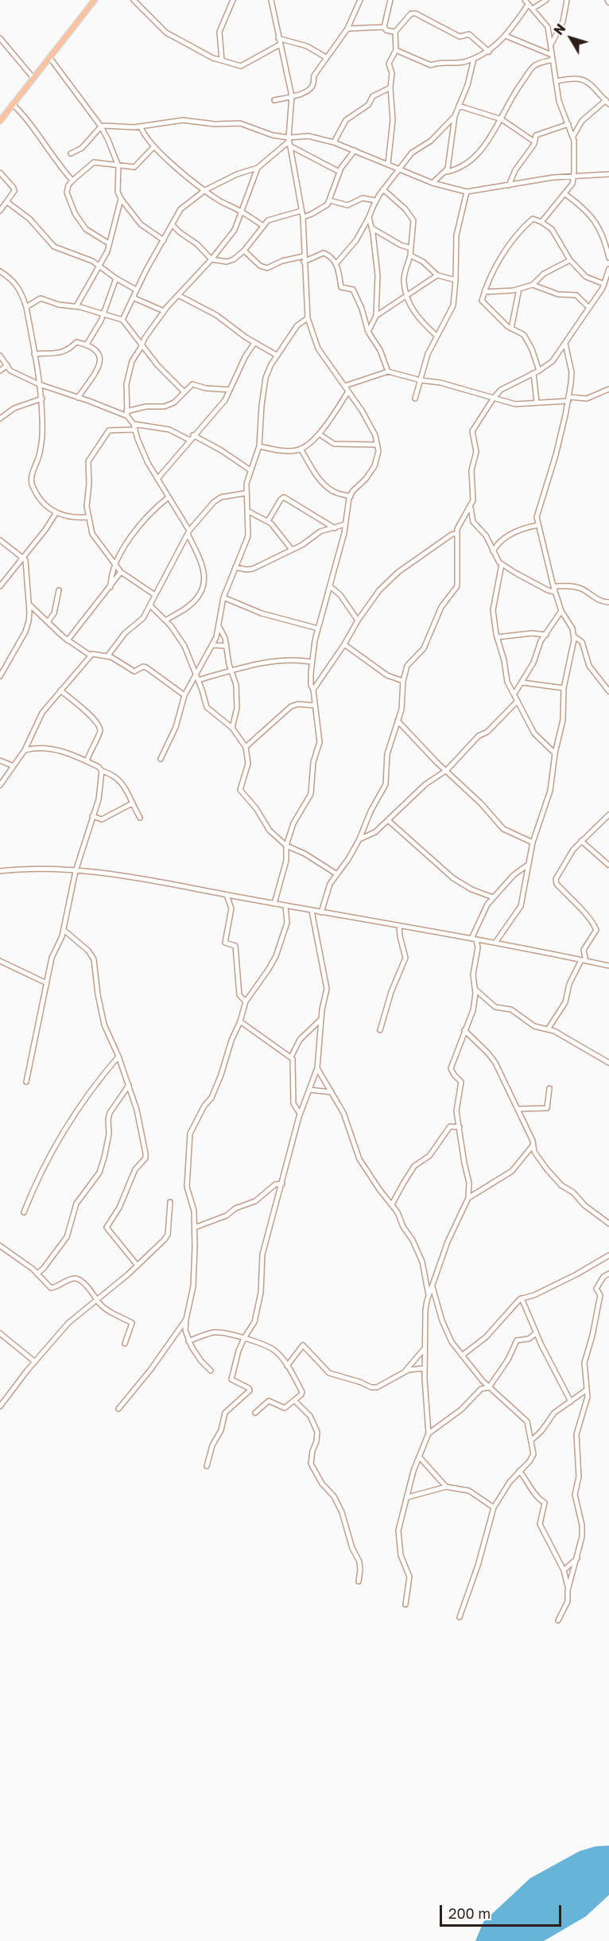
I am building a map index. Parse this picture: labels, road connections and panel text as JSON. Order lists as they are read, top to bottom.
{
  "scale_bar": "200 m",
  "north": "top left"
}
